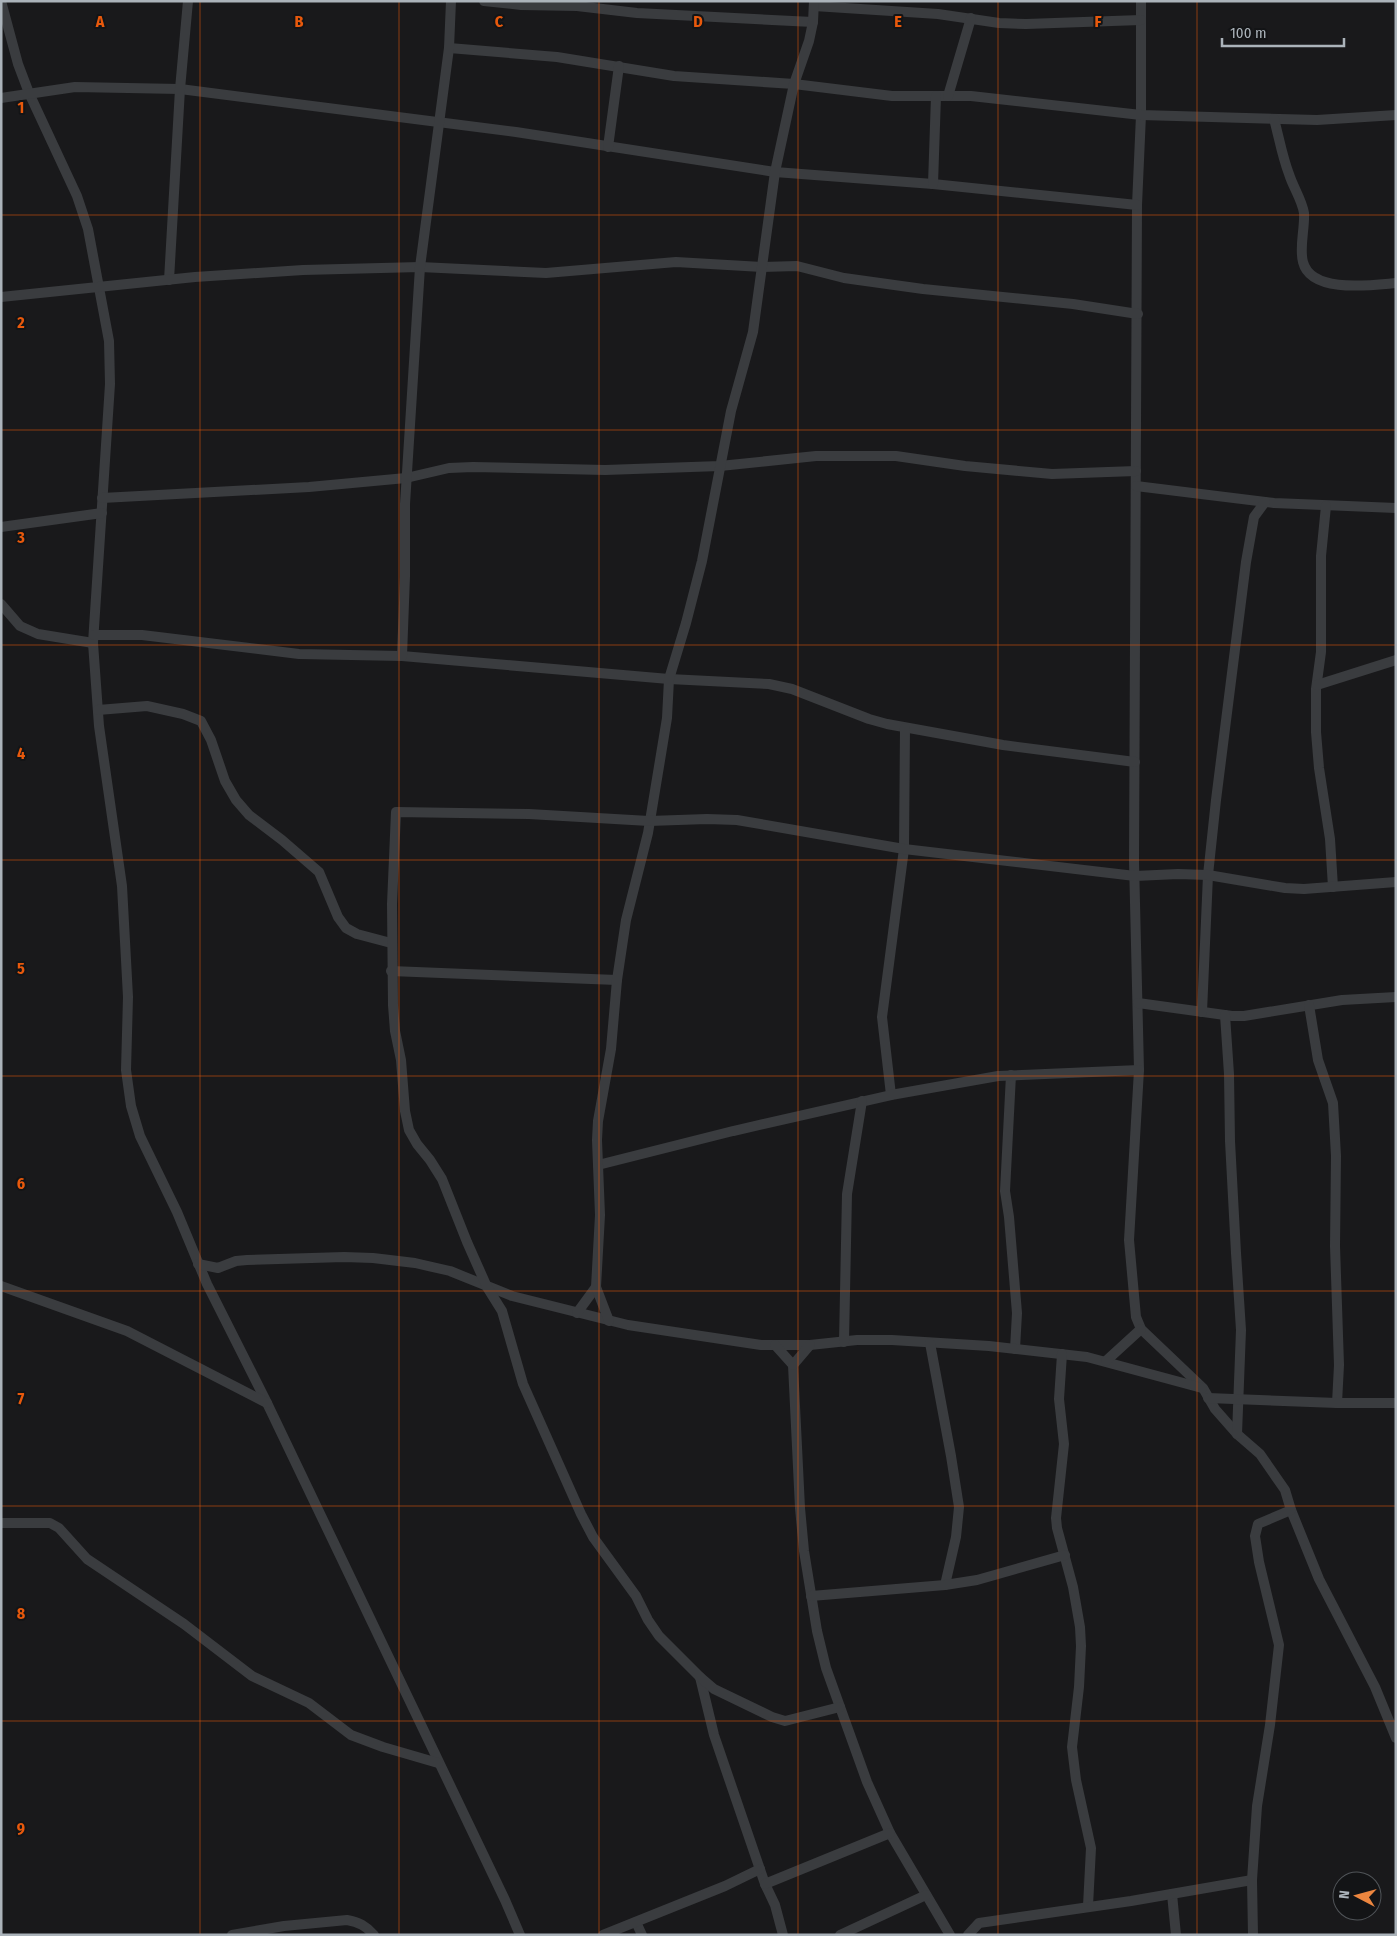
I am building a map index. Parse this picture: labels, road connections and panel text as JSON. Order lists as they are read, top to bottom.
{
  "scale_bar": "100 m",
  "north": "left",
  "grid": {
    "columns": [
      "A",
      "B",
      "C",
      "D",
      "E",
      "F"
    ],
    "rows": [
      "1",
      "2",
      "3",
      "4",
      "5",
      "6",
      "7",
      "8",
      "9"
    ]
  }
}
